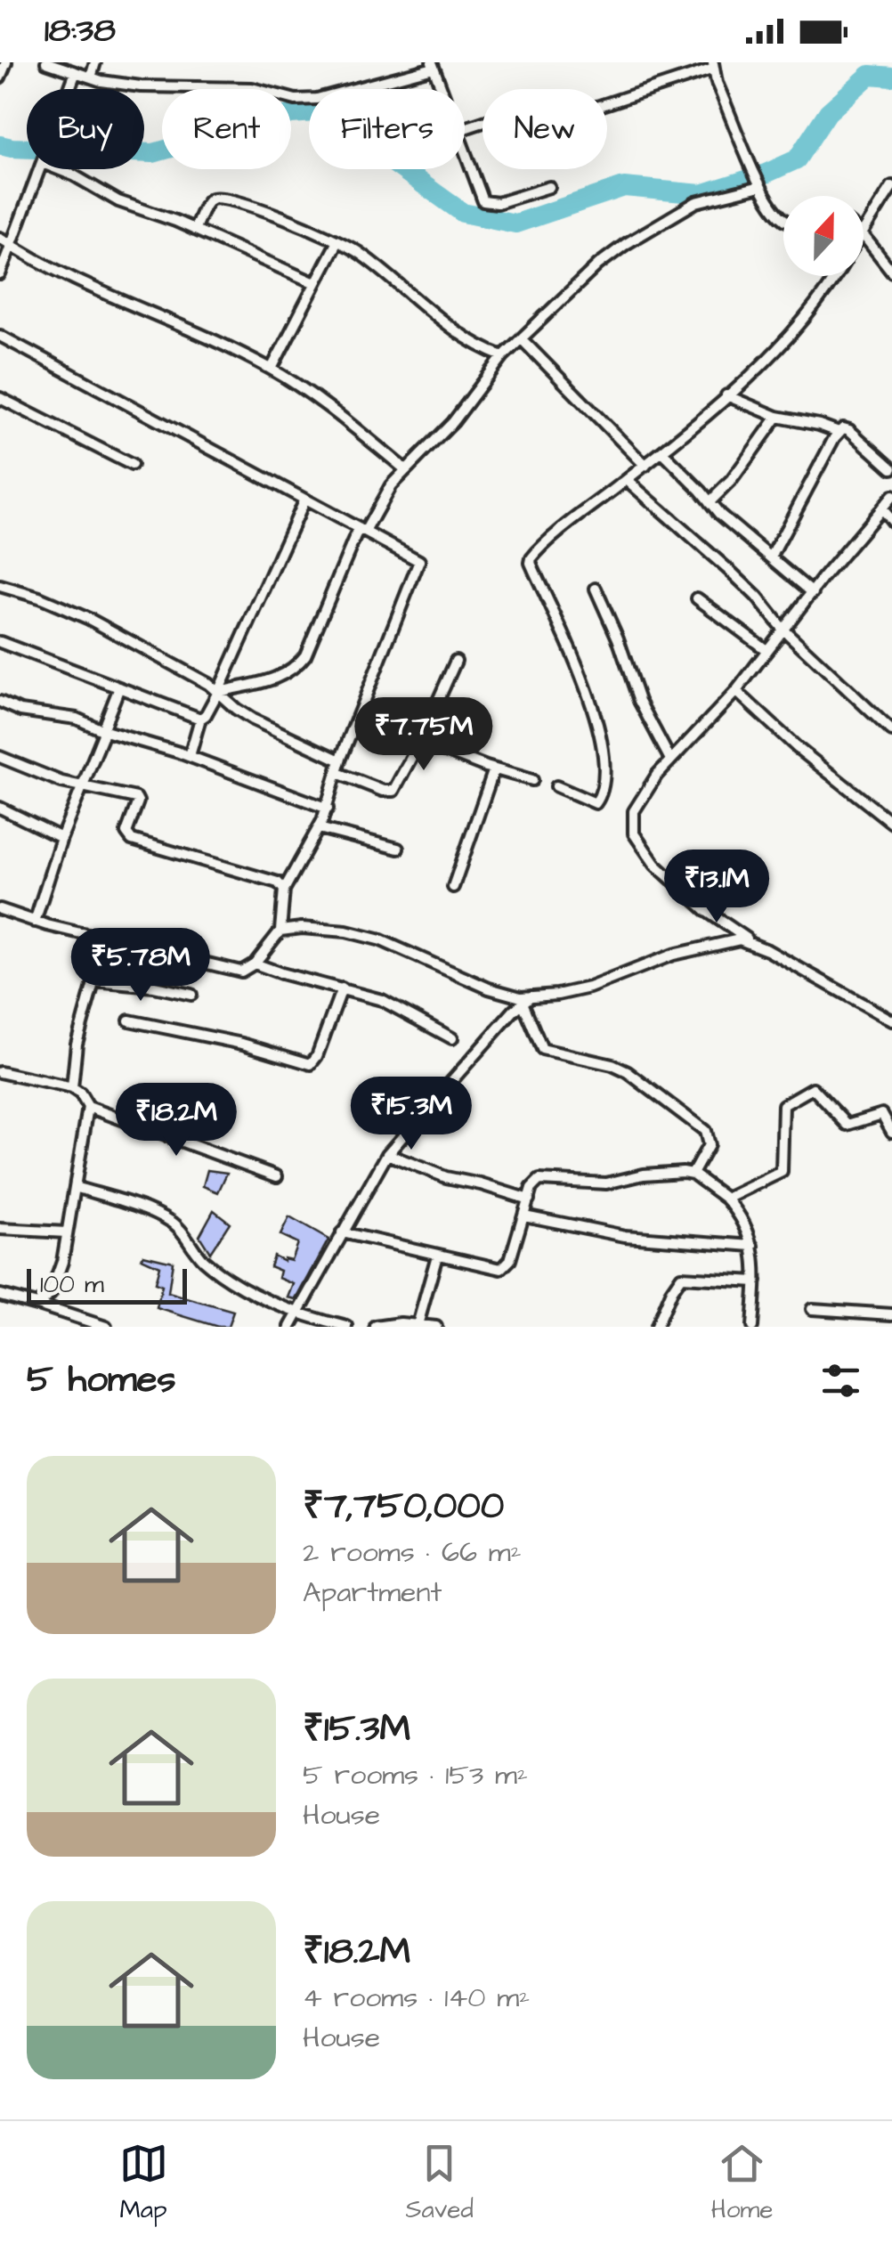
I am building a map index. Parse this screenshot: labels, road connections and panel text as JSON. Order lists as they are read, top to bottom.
{
  "scale_bar": "100 m",
  "north": "top",
  "page": {
    "status": "18:38",
    "chip": [
      "Buy",
      "Rent",
      "Filters",
      "New"
    ],
    "price": [
      "₹7.75M",
      "₹13.1M",
      "₹5.78M",
      "₹15.3M",
      "₹18.2M"
    ],
    "scale": "100 m",
    "heading": "5 homes",
    "list": [
      {
        "name": "₹7,750,000",
        "note": "2 rooms · 66 m² · Apartment"
      },
      {
        "name": "₹15.3M",
        "note": "5 rooms · 153 m² · House"
      },
      {
        "name": "₹18.2M",
        "note": "4 rooms · 140 m² · House"
      }
    ],
    "tabs": ["Map", "Saved", "Home"]
  }
}
